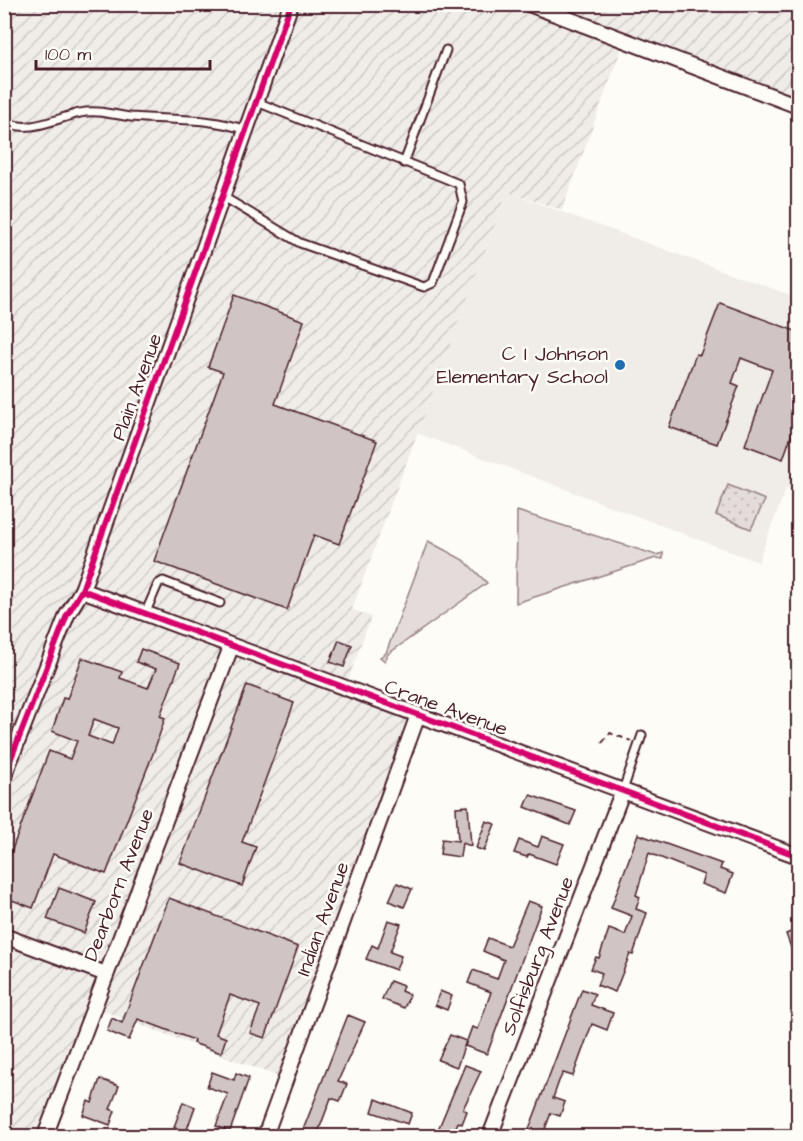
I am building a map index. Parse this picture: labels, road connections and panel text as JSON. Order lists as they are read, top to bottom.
{
  "streets": {
    "street": [
      "Plain Avenue",
      "Crane Avenue",
      "Dearborn Avenue",
      "Indian Avenue",
      "Solfisburg Avenue"
    ]
  },
  "crossings": [
    ["Plain Avenue", "Crane Avenue"],
    ["Crane Avenue", "Dearborn Avenue"],
    ["Crane Avenue", "Indian Avenue"],
    ["Crane Avenue", "Solfisburg Avenue"]
  ],
  "places": ["C I Johnson Elementary School"],
  "scale_bar": "100 m"
}
